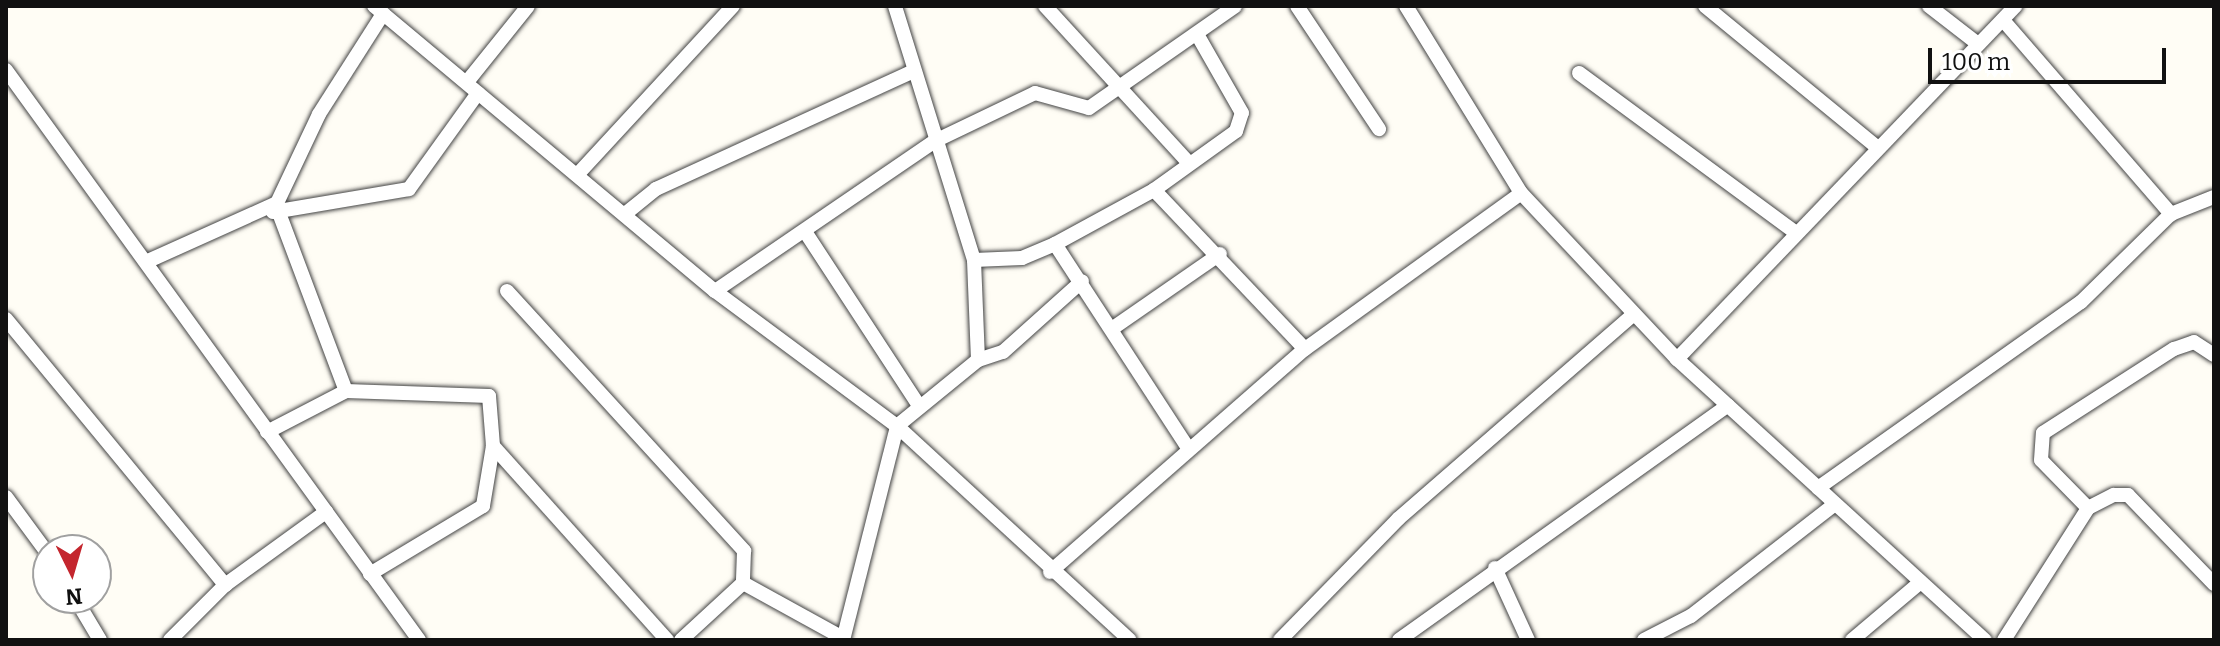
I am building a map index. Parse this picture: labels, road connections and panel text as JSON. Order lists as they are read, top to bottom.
{
  "scale_bar": "100 m",
  "north": "bottom"
}
